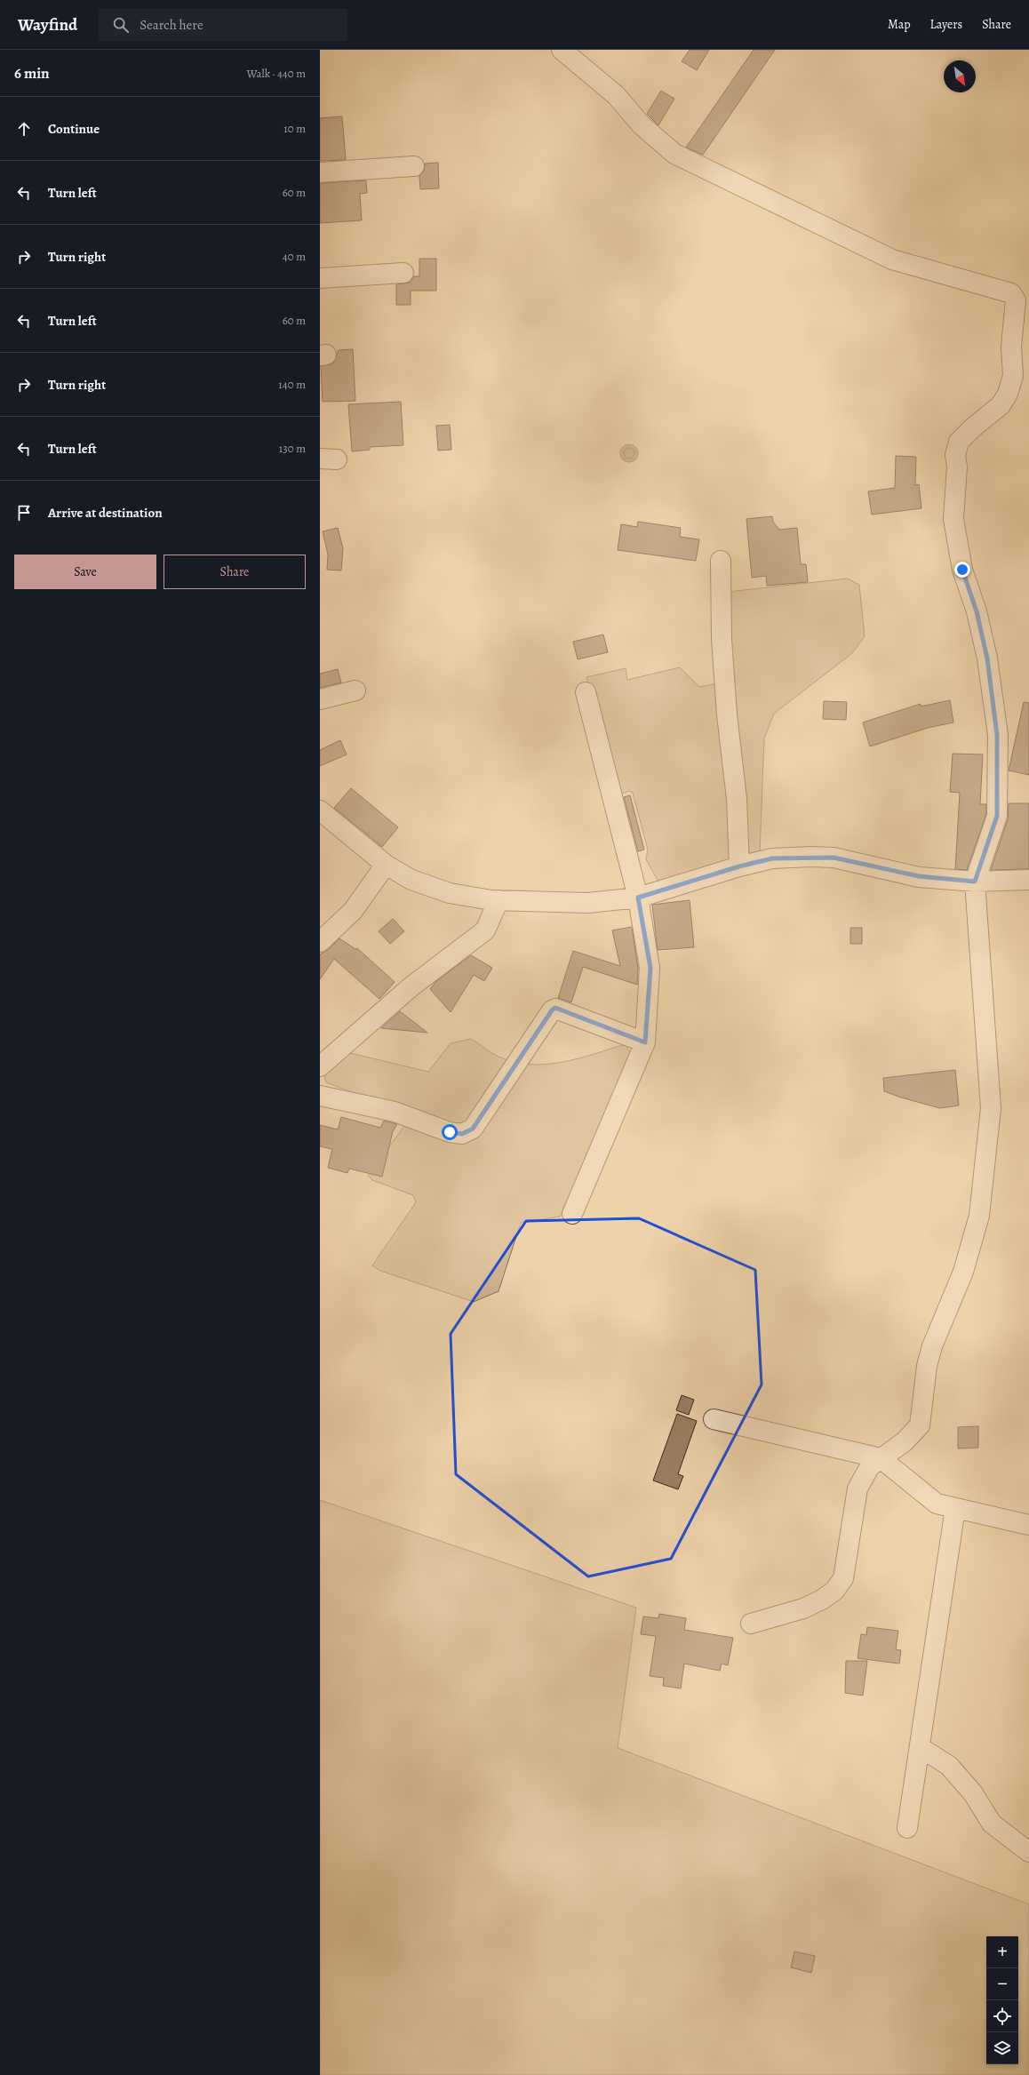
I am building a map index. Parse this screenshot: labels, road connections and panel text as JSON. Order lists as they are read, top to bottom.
{
  "north": "bottom right",
  "page": {
    "header": "Wayfind",
    "search": "Search here",
    "nav": ["Map", "Layers", "Share"],
    "heading": ["6 min", "Walk · 440 m"],
    "list": [
      ["Continue", "10 m"],
      ["Turn left", "60 m"],
      ["Turn right", "40 m"],
      ["Turn left", "60 m"],
      ["Turn right", "140 m"],
      ["Turn left", "130 m"],
      "Arrive at destination"
    ],
    "buttons": ["Save", "Share"],
    "map_buttons": ["+", "−"]
  }
}
